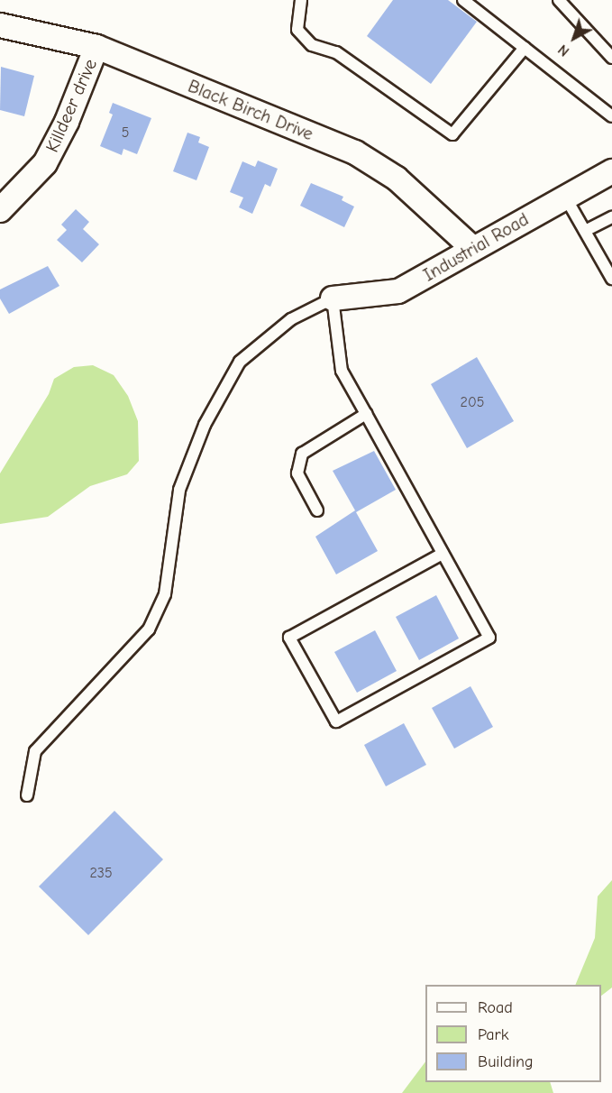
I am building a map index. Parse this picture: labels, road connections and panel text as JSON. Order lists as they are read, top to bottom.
{
  "streets": {
    "street": ["Killdeer drive", "Black Birch Drive", "Industrial Road"]
  },
  "crossings": [
    ["Killdeer drive", "Black Birch Drive"],
    ["Black Birch Drive", "Industrial Road"]
  ],
  "house_numbers": ["5", "205", "235"],
  "legend": ["Road", "Park", "Building"],
  "north": "bottom left"
}
